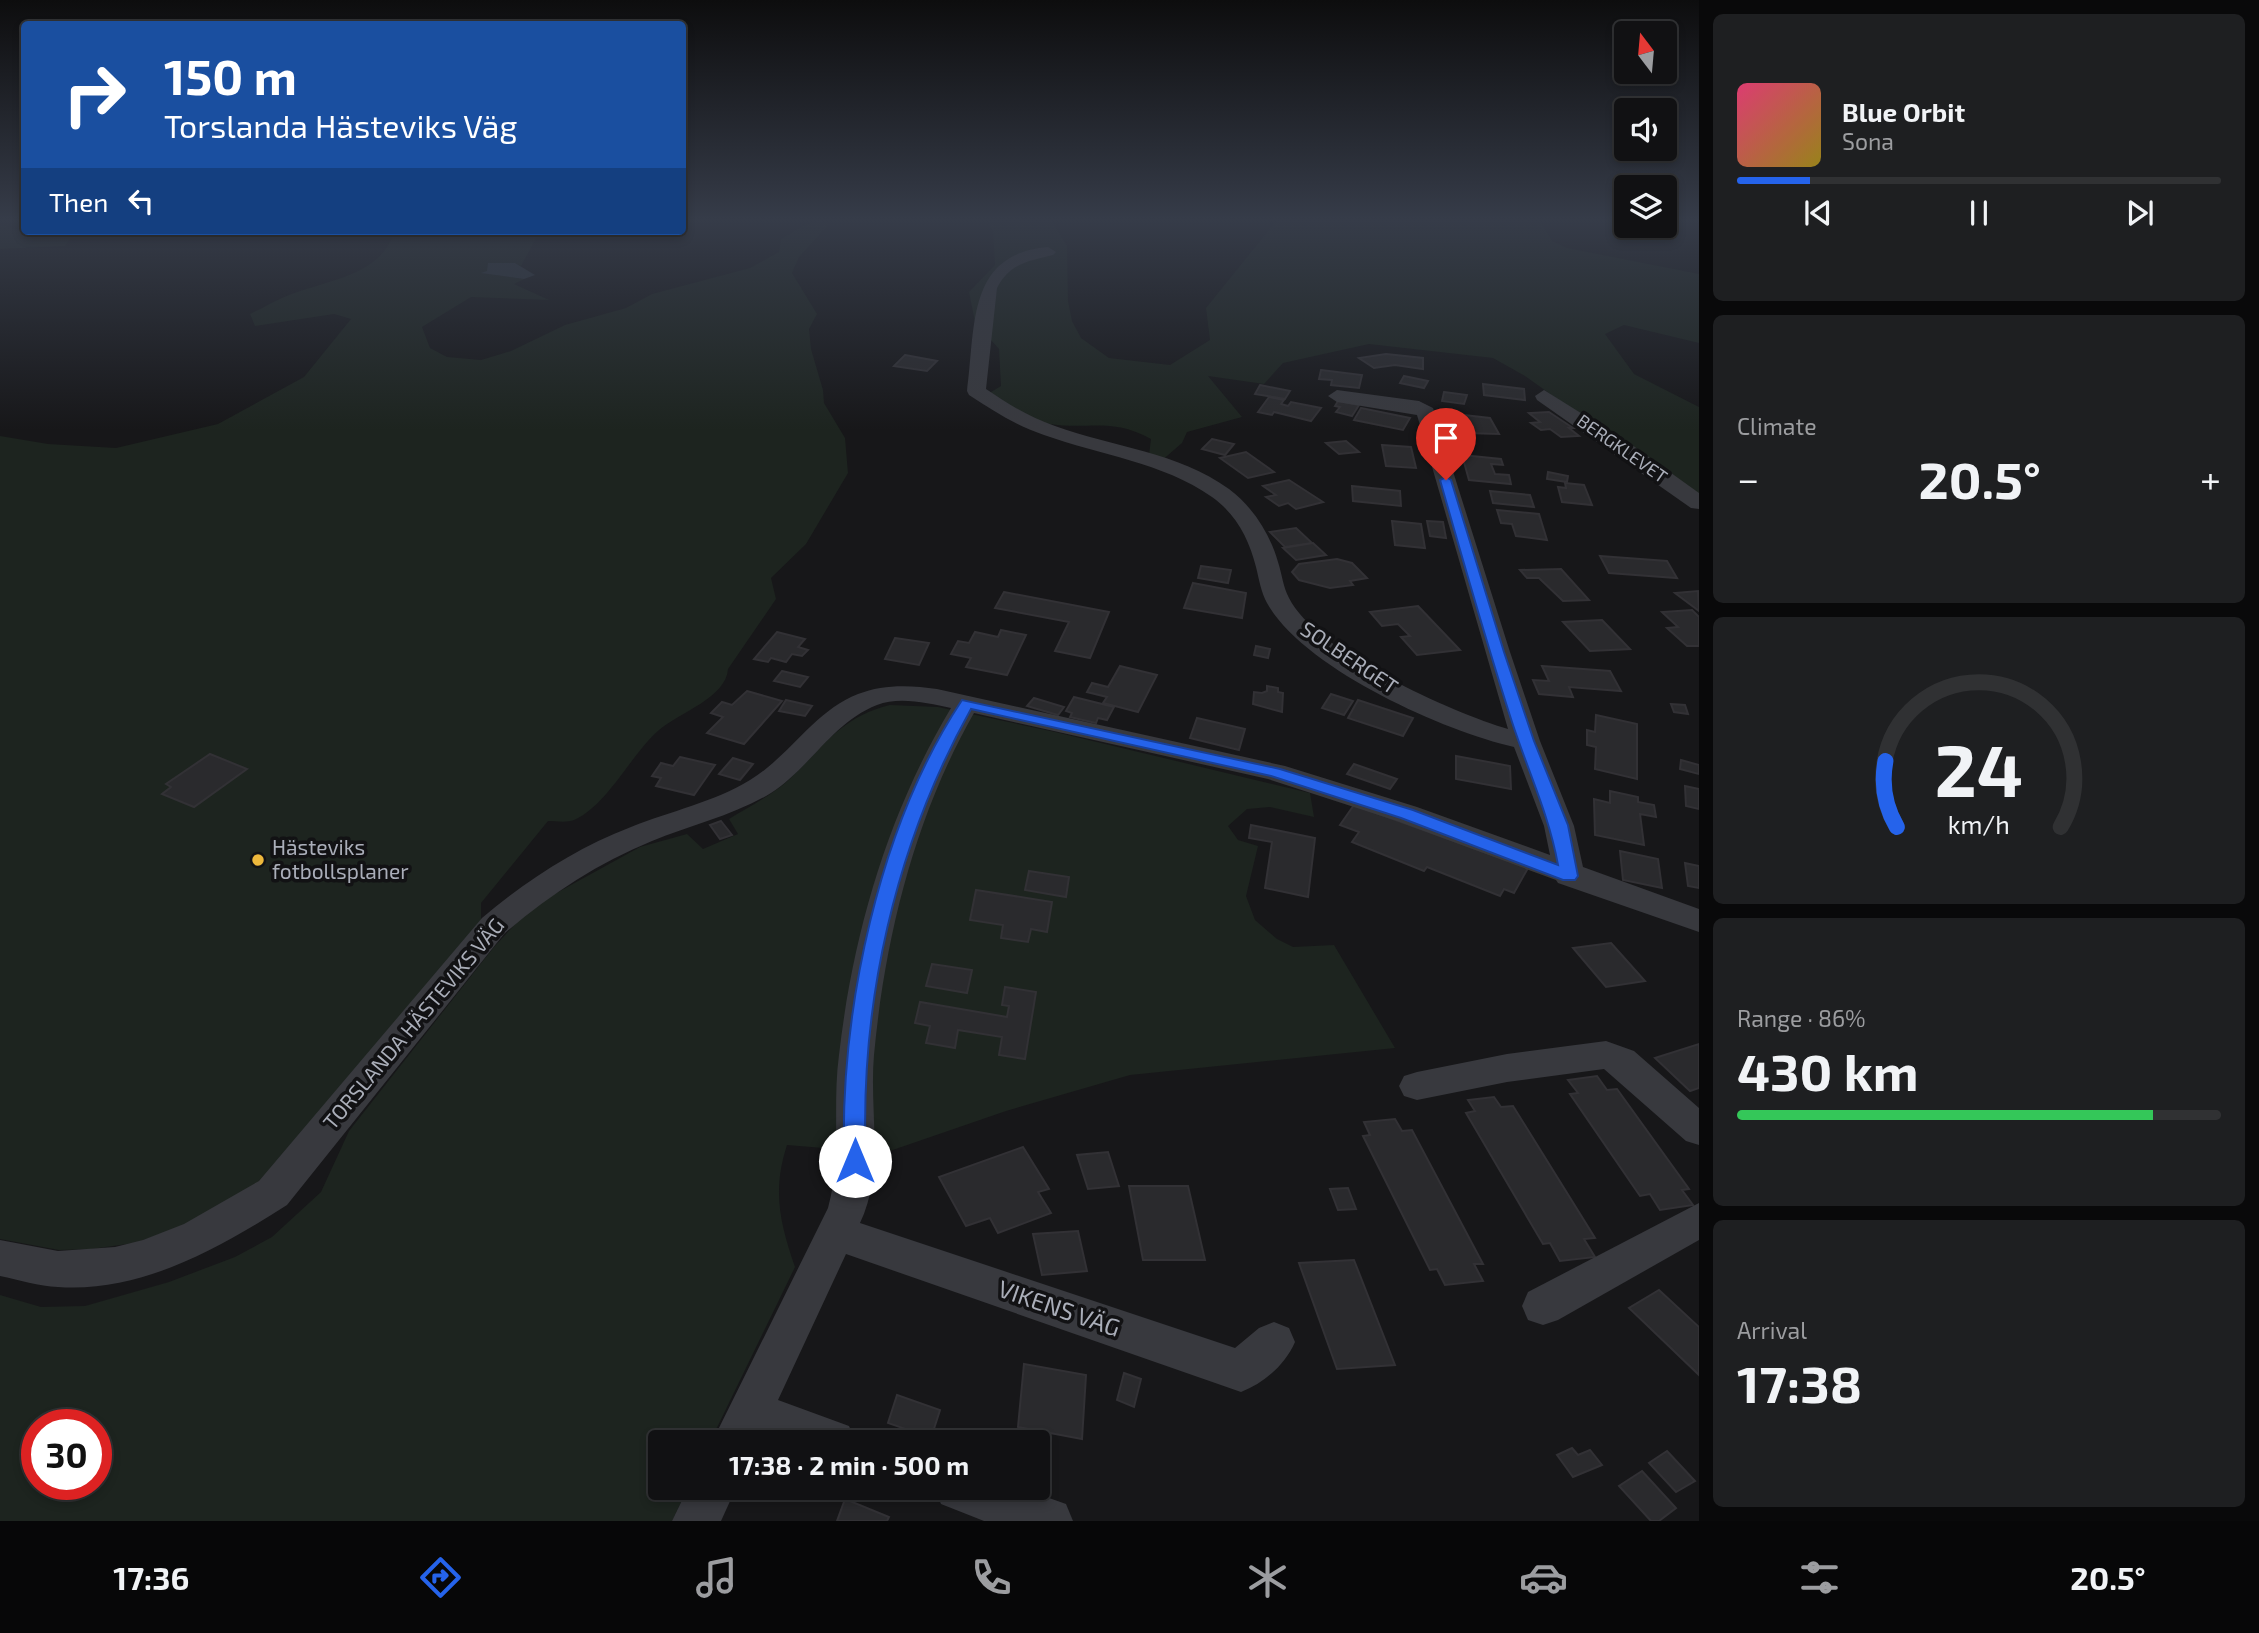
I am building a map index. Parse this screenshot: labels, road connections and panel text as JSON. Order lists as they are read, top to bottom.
{
  "streets": {
    "street": [
      "BERGKLEVET",
      "SOLBERGET",
      "TORSLANDA HÄSTEVIKS VÄG",
      "VIKENS VÄG"
    ]
  },
  "places": ["Hästeviks fotbollsplaner"],
  "north": "top",
  "page": {
    "turn": ["150 m", "Torslanda Hästeviks Väg"],
    "song": ["Blue Orbit", "Sona"],
    "then": "Then",
    "tile": [
      "Climate",
      ["Range · 86%", "430 km"],
      ["Arrival", "17:38"]
    ],
    "heat": ["−", "20.5°", "+"],
    "limit": "30",
    "trip": "17:38 · 2 min · 500 m",
    "tabs": ["17:36", "20.5°"],
    "gauge": ["24", "km/h"]
  }
}
